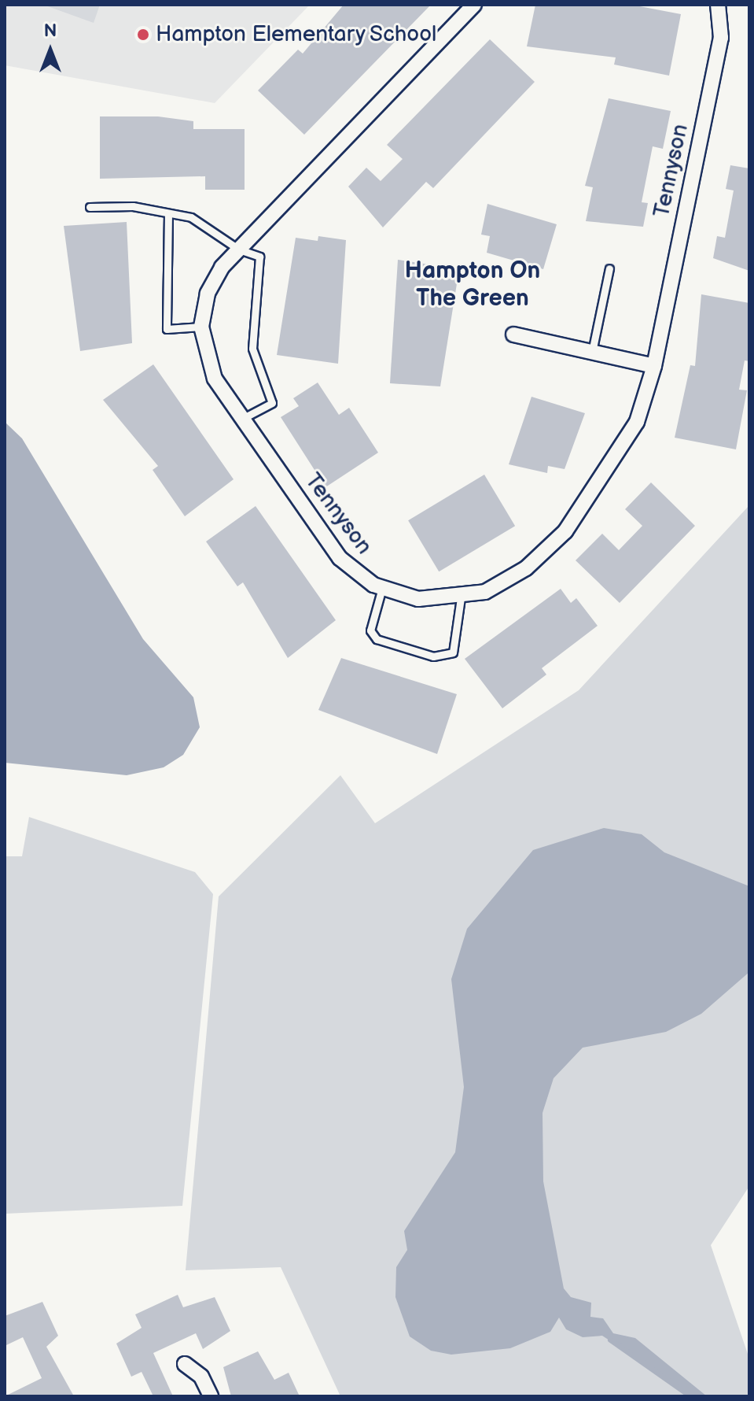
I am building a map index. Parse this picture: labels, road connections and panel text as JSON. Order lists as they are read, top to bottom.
{
  "streets": {
    "street": ["Tennyson"]
  },
  "districts": ["Hampton On The Green"],
  "places": ["Hampton Elementary School"],
  "north": "top"
}
